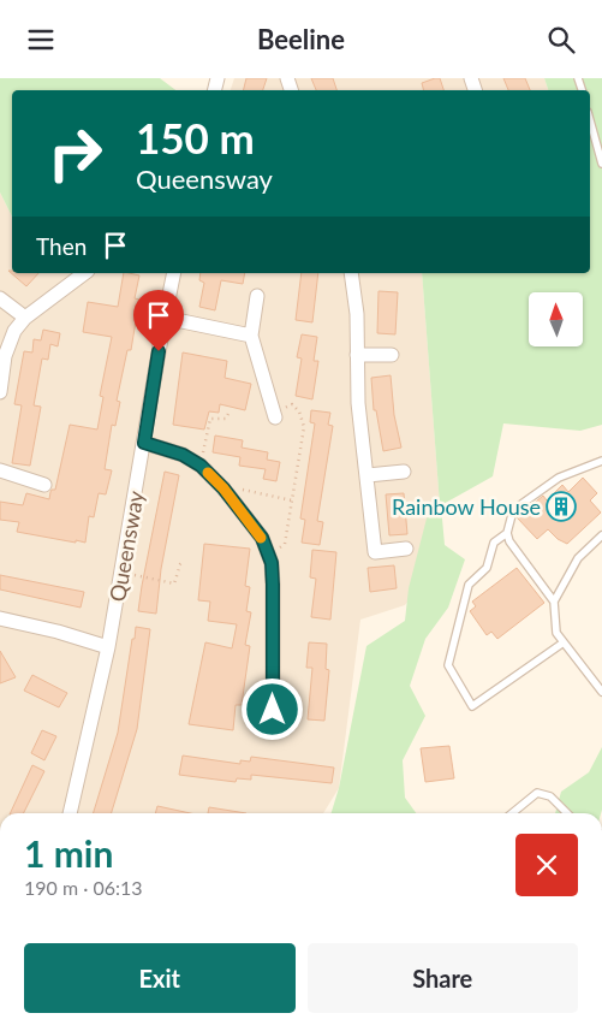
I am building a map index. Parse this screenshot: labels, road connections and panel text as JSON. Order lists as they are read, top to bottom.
{
  "streets": {
    "street": ["Queensway"]
  },
  "places": {
    "building": ["Rainbow House"]
  },
  "north": "top",
  "page": {
    "header": "Beeline",
    "turn": ["150 m", "Queensway"],
    "then": "Then",
    "heading": ["1 min", "190 m · 06:13"],
    "buttons": ["Exit", "Share"]
  }
}
